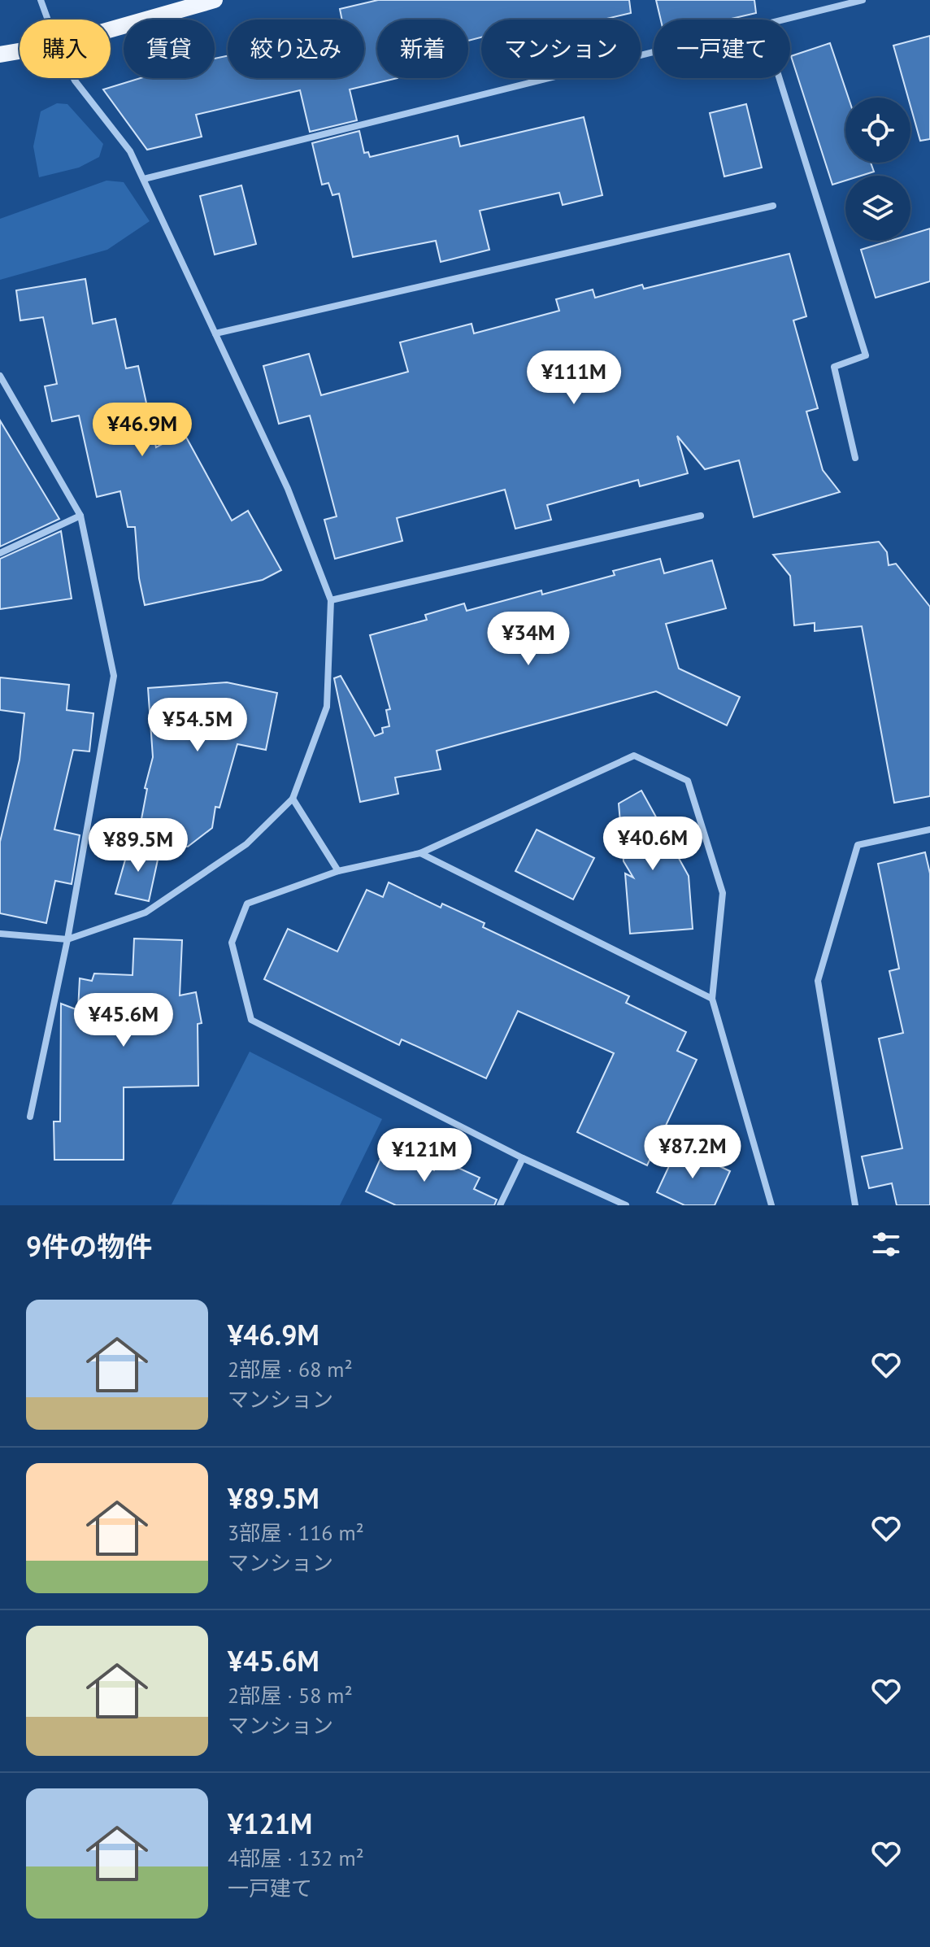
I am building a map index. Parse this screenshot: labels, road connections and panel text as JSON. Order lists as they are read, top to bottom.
{
  "page": {
    "chip": [
      "購入",
      "賃貸",
      "絞り込み",
      "新着",
      "マンション",
      "一戸建て"
    ],
    "price": [
      "¥111M",
      "¥46.9M",
      "¥34M",
      "¥54.5M",
      "¥40.6M",
      "¥89.5M",
      "¥45.6M",
      "¥87.2M",
      "¥121M"
    ],
    "heading": "9件の物件",
    "list": [
      {
        "name": "¥46.9M",
        "note": "2部屋 · 68 m² · マンション"
      },
      {
        "name": "¥89.5M",
        "note": "3部屋 · 116 m² · マンション"
      },
      {
        "name": "¥45.6M",
        "note": "2部屋 · 58 m² · マンション"
      },
      {
        "name": "¥121M",
        "note": "4部屋 · 132 m² · 一戸建て"
      }
    ]
  }
}
